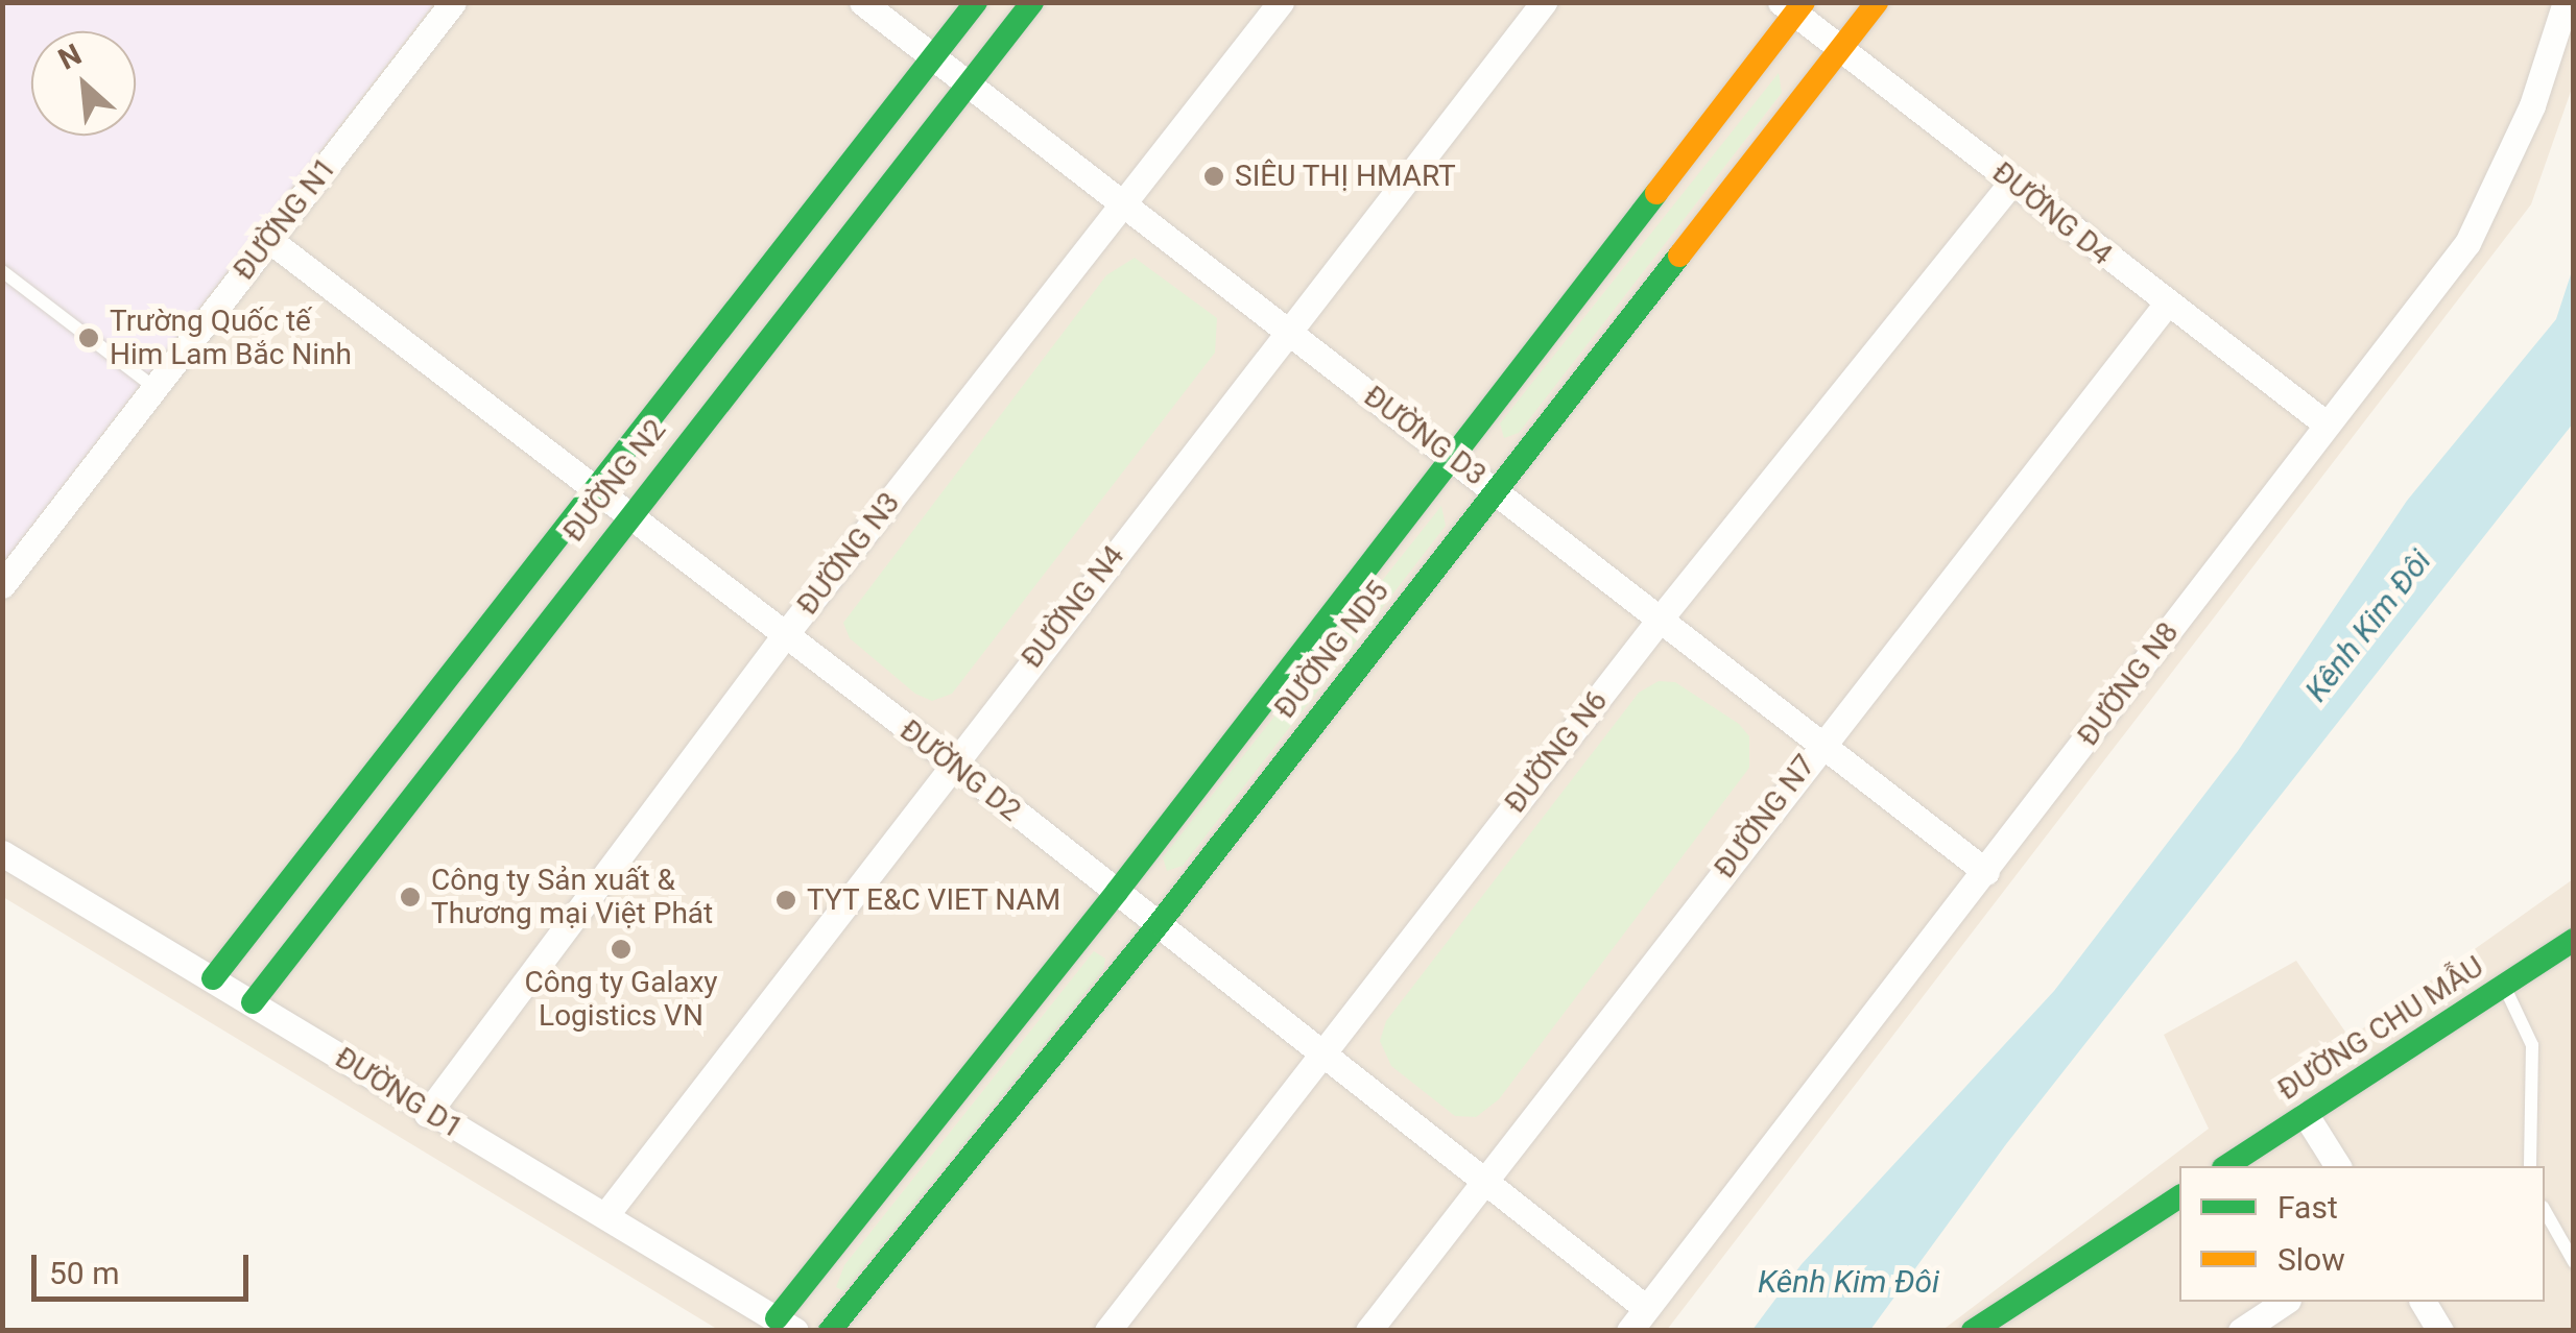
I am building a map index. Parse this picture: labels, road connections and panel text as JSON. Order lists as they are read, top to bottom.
{
  "streets": {
    "street": [
      "ĐƯỜNG D4",
      "ĐƯỜNG N1",
      "ĐƯỜNG D3",
      "ĐƯỜNG N2",
      "ĐƯỜNG N3",
      "ĐƯỜNG N4",
      "ĐƯỜNG ND5",
      "ĐƯỜNG N8",
      "ĐƯỜNG N6",
      "ĐƯỜNG D2",
      "ĐƯỜNG N7",
      "ĐƯỜNG CHU MẪU",
      "ĐƯỜNG D1"
    ]
  },
  "crossings": [
    ["ĐƯỜNG D4", "ĐƯỜNG ND5"],
    ["ĐƯỜNG D4", "ĐƯỜNG N8"],
    ["ĐƯỜNG D4", "ĐƯỜNG N6"],
    ["ĐƯỜNG D4", "ĐƯỜNG N7"],
    ["ĐƯỜNG N1", "ĐƯỜNG D2"],
    ["ĐƯỜNG D3", "ĐƯỜNG N2"],
    ["ĐƯỜNG D3", "ĐƯỜNG N3"],
    ["ĐƯỜNG D3", "ĐƯỜNG N4"],
    ["ĐƯỜNG D3", "ĐƯỜNG ND5"],
    ["ĐƯỜNG D3", "ĐƯỜNG N8"],
    ["ĐƯỜNG D3", "ĐƯỜNG N6"],
    ["ĐƯỜNG D3", "ĐƯỜNG N7"],
    ["ĐƯỜNG N2", "ĐƯỜNG D2"],
    ["ĐƯỜNG N2", "ĐƯỜNG D1"],
    ["ĐƯỜNG N3", "ĐƯỜNG D2"],
    ["ĐƯỜNG N3", "ĐƯỜNG D1"],
    ["ĐƯỜNG N4", "ĐƯỜNG D2"],
    ["ĐƯỜNG N4", "ĐƯỜNG D1"],
    ["ĐƯỜNG ND5", "ĐƯỜNG D2"],
    ["ĐƯỜNG ND5", "ĐƯỜNG D1"],
    ["ĐƯỜNG N8", "ĐƯỜNG D2"],
    ["ĐƯỜNG N6", "ĐƯỜNG D2"],
    ["ĐƯỜNG D2", "ĐƯỜNG N7"]
  ],
  "water": ["Kênh Kim Đôi"],
  "places": [
    "SIÊU THỊ HMART",
    "Trường Quốc tế Him Lam Bắc Ninh",
    "Công ty Sản xuất & Thương mại Việt Phát",
    "TYT E&C VIET NAM",
    "Công ty Galaxy Logistics VN"
  ],
  "legend": ["Fast", "Slow"],
  "scale_bar": "50 m",
  "north": "top left"
}
